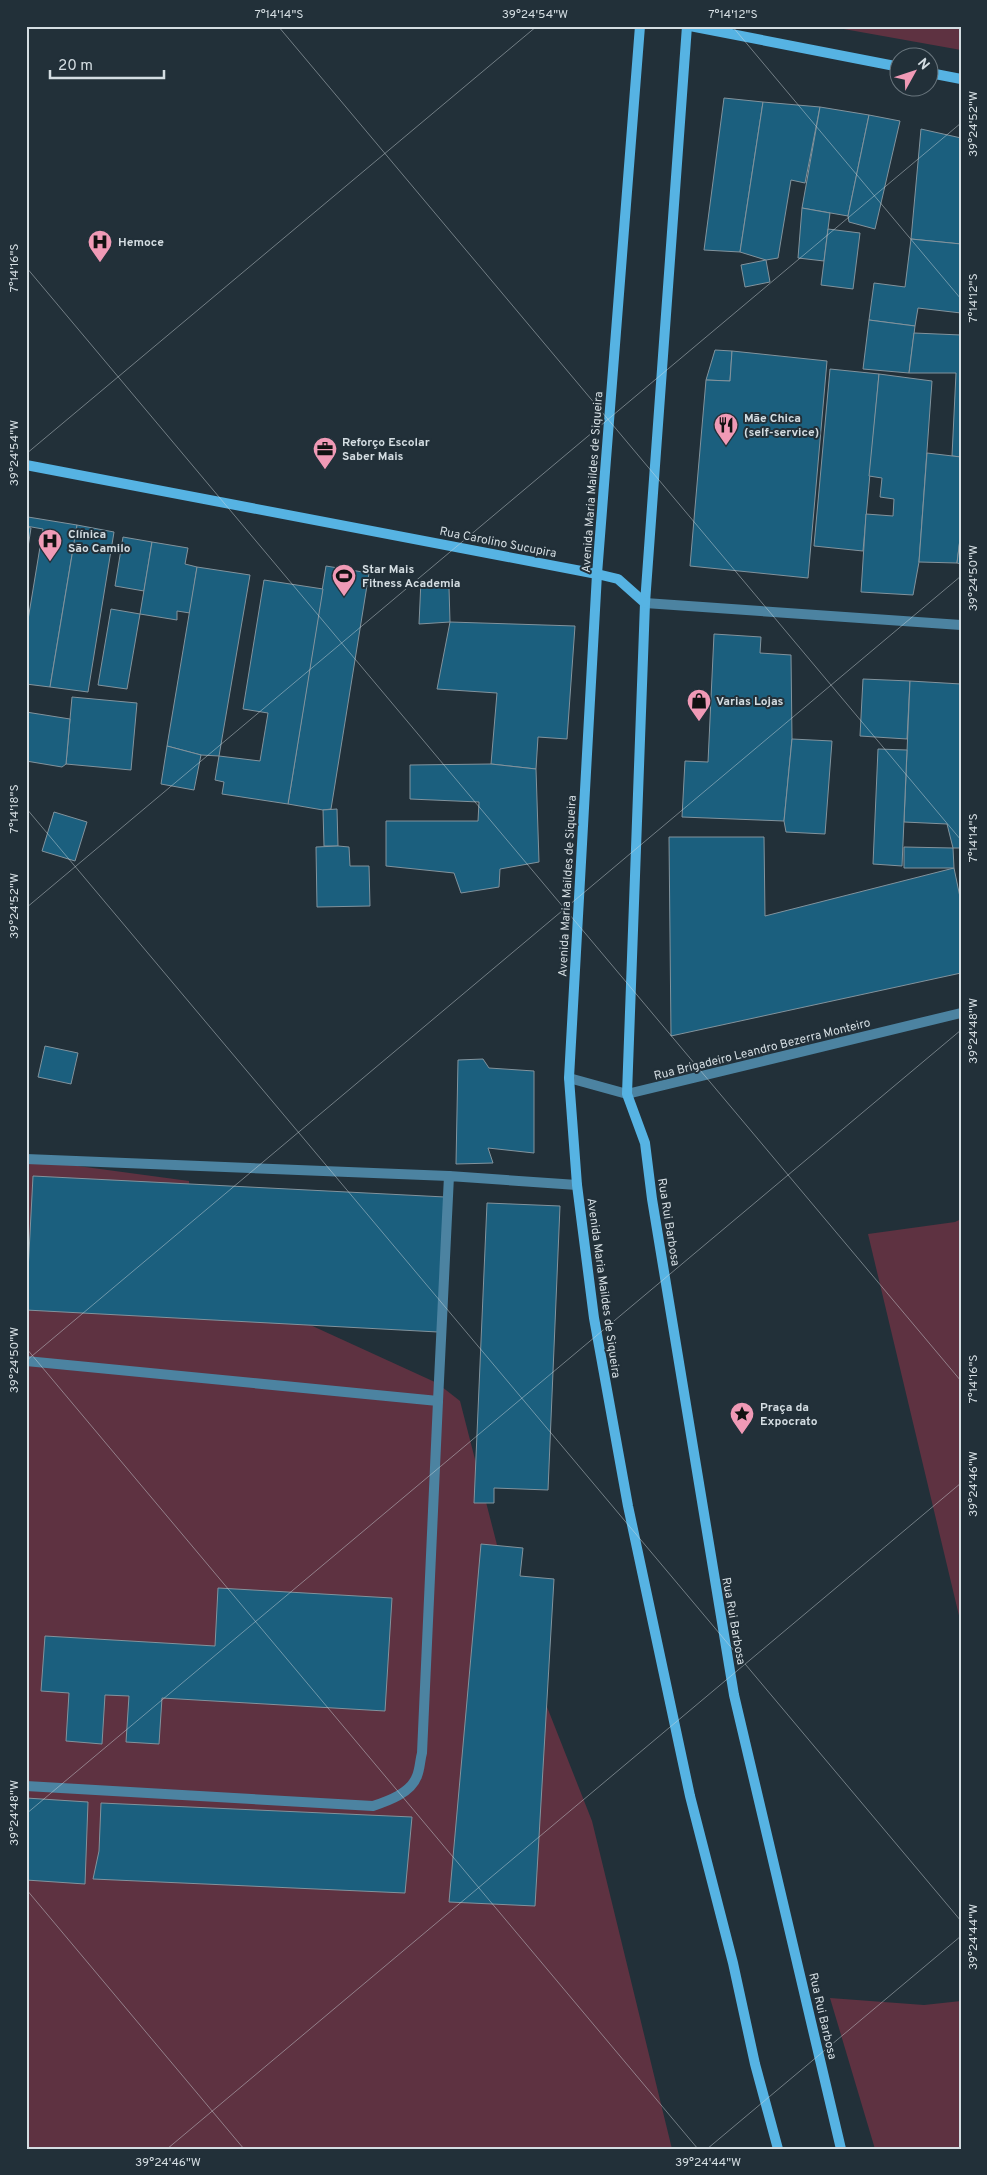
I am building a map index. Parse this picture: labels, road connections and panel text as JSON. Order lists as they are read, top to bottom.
{
  "streets": {
    "main road": ["Avenida Maria Maildes de Siqueira", "Rua Carolino Sucupira", "Rua Rui Barbosa"],
    "street": ["Rua Brigadeiro Leandro Bezerra Monteiro"]
  },
  "crossings": [
    ["Avenida Maria Maildes de Siqueira", "Rua Carolino Sucupira"],
    ["Avenida Maria Maildes de Siqueira", "Rua Brigadeiro Leandro Bezerra Monteiro"],
    ["Rua Brigadeiro Leandro Bezerra Monteiro", "Rua Rui Barbosa"]
  ],
  "places": {
    "hospital": ["Hemoce", "Clínica São Camilo"],
    "restaurant": ["Mãe Chica (self-service)"],
    "office": ["Reforço Escolar Saber Mais"],
    "sports": ["Star Mais Fitness Academia"],
    "shop": ["Varias Lojas"],
    "place": ["Praça da Expocrato"]
  },
  "scale_bar": "20 m",
  "north": "top right",
  "coordinates": [
    "7°14'14\"S",
    "39°24'54\"W",
    "7°14'12\"S",
    "39°24'52\"W",
    "7°14'16\"S",
    "39°24'50\"W",
    "7°14'18\"S",
    "39°24'48\"W",
    "39°24'46\"W",
    "39°24'44\"W"
  ]
}
